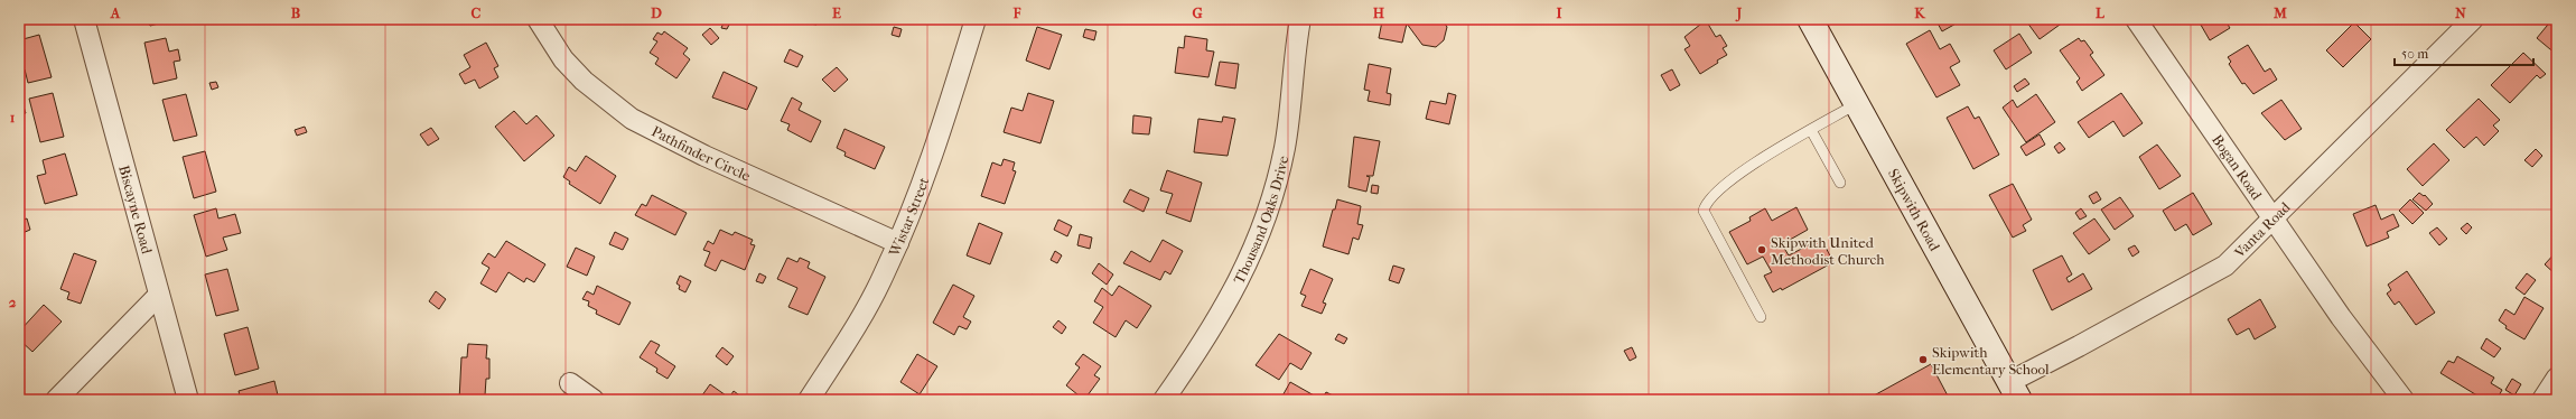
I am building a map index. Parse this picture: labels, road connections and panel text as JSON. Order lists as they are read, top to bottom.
{
  "streets": {
    "main road": ["Skipwith Road"],
    "street": [
      "Pathfinder Circle",
      "Bogan Road",
      "Biscayne Road",
      "Wistar Street",
      "Thousand Oaks Drive",
      "Vanta Road"
    ]
  },
  "crossings": [
    ["Pathfinder Circle", "Wistar Street"],
    ["Bogan Road", "Vanta Road"],
    ["Skipwith Road", "Vanta Road"]
  ],
  "places": ["Skipwith United Methodist Church", "Skipwith Elementary School"],
  "scale_bar": "50 m",
  "grid": {
    "columns": [
      "A",
      "B",
      "C",
      "D",
      "E",
      "F",
      "G",
      "H",
      "I",
      "J",
      "K",
      "L",
      "M",
      "N"
    ],
    "rows": ["1", "2"]
  }
}
